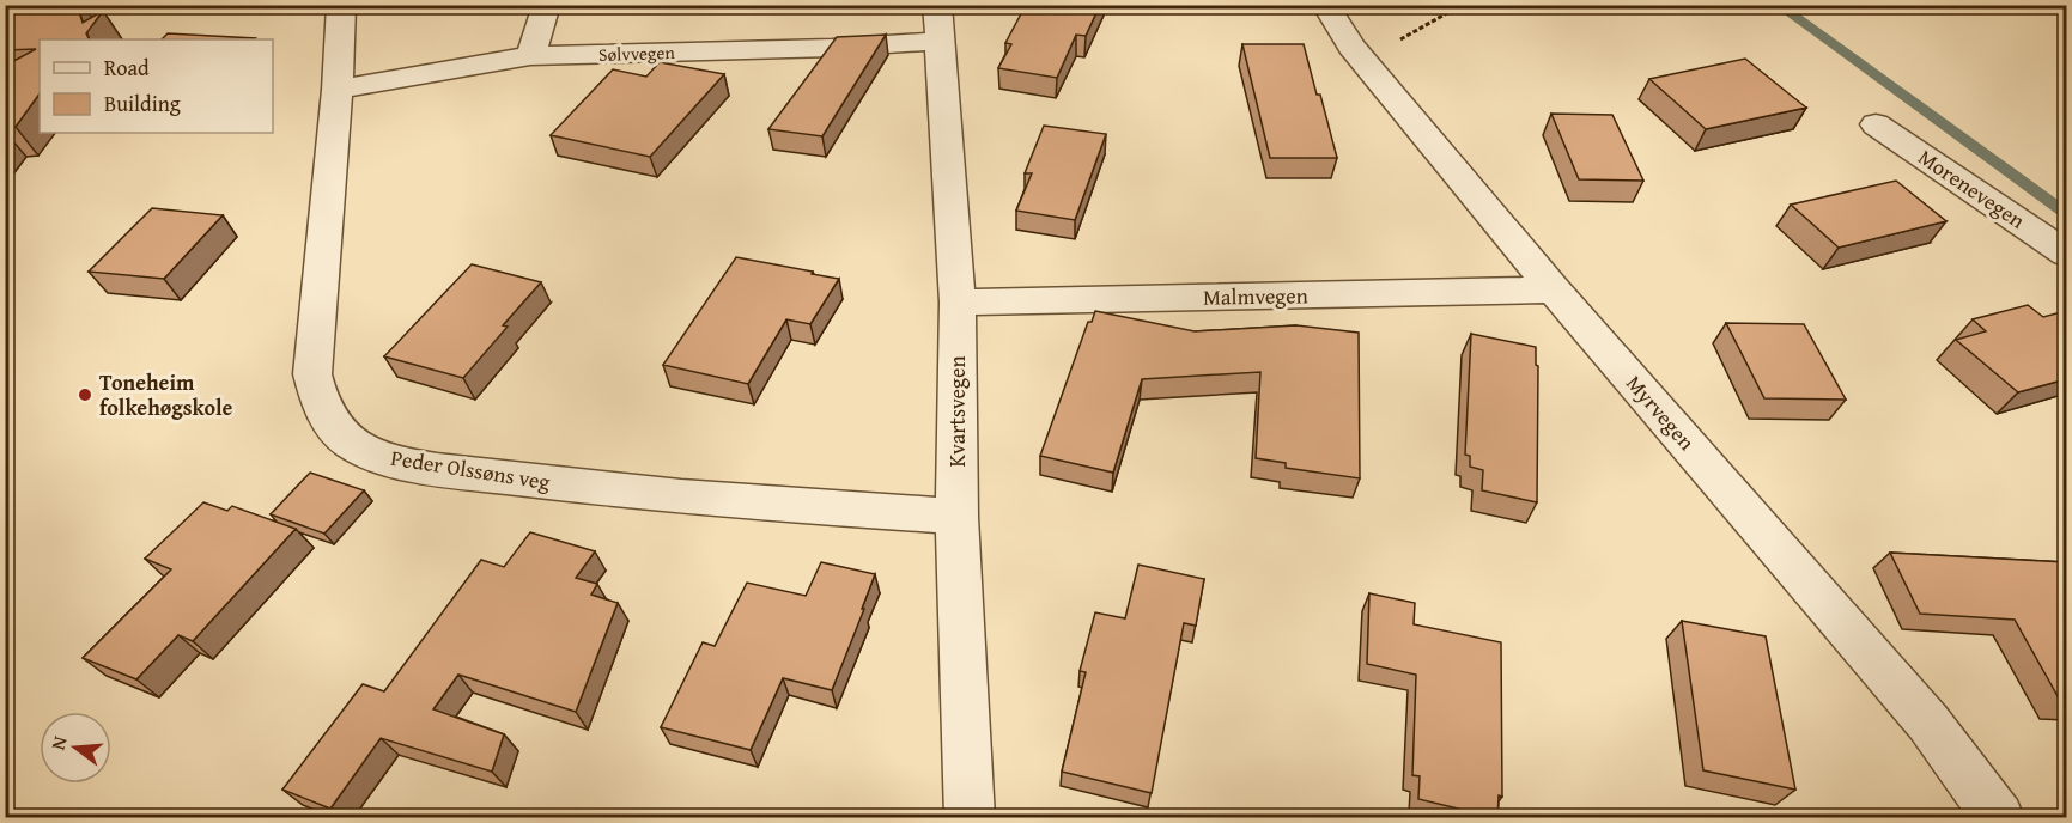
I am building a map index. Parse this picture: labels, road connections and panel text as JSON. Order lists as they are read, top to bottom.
{
  "streets": {
    "street": [
      "Sølvvegen",
      "Morenevegen",
      "Malmvegen",
      "Kvartsvegen",
      "Myrvegen",
      "Peder Olssøns veg"
    ]
  },
  "crossings": [
    ["Sølvvegen", "Kvartsvegen"],
    ["Sølvvegen", "Peder Olssøns veg"],
    ["Malmvegen", "Kvartsvegen"],
    ["Malmvegen", "Myrvegen"],
    ["Kvartsvegen", "Peder Olssøns veg"]
  ],
  "places": ["Toneheim folkehøgskole"],
  "legend": ["Road", "Building"],
  "north": "left"
}
